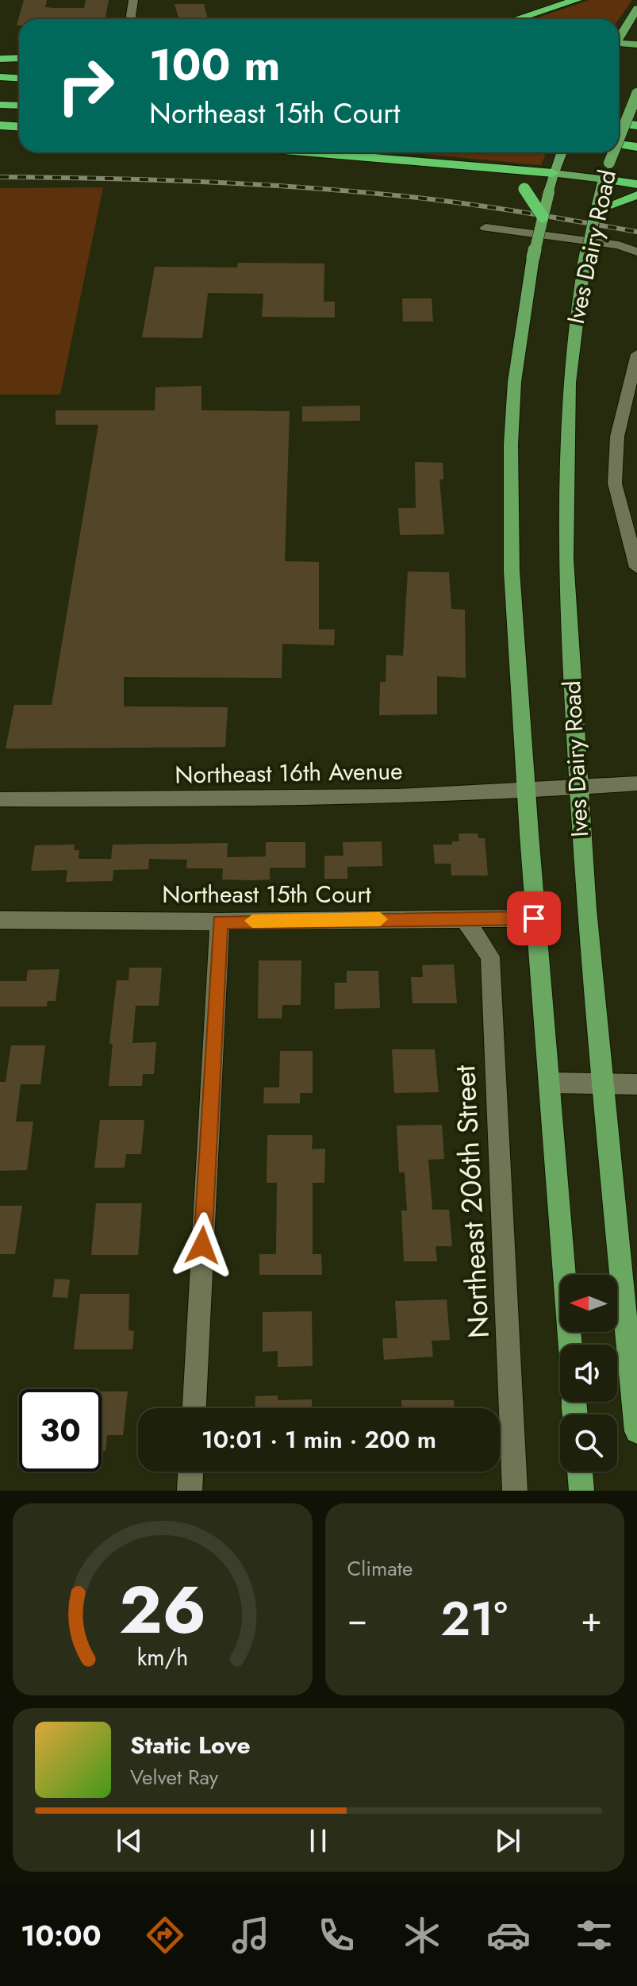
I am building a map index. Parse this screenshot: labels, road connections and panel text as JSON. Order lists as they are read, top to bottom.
{
  "streets": {
    "main road": ["Ives Dairy Road"],
    "street": ["Northeast 16th Avenue", "Northeast 15th Court", "Northeast 206th Street"]
  },
  "crossings": [
    ["Ives Dairy Road", "Northeast 16th Avenue"],
    ["Northeast 15th Court", "Northeast 206th Street"]
  ],
  "north": "left",
  "page": {
    "turn": ["100 m", "Northeast 15th Court"],
    "limit": "30",
    "trip": "10:01 · 1 min · 200 m",
    "tile": "Climate",
    "heat": ["−", "21°", "+"],
    "song": ["Static Love", "Velvet Ray"],
    "tabs": "10:00",
    "gauge": ["26", "km/h"]
  }
}
